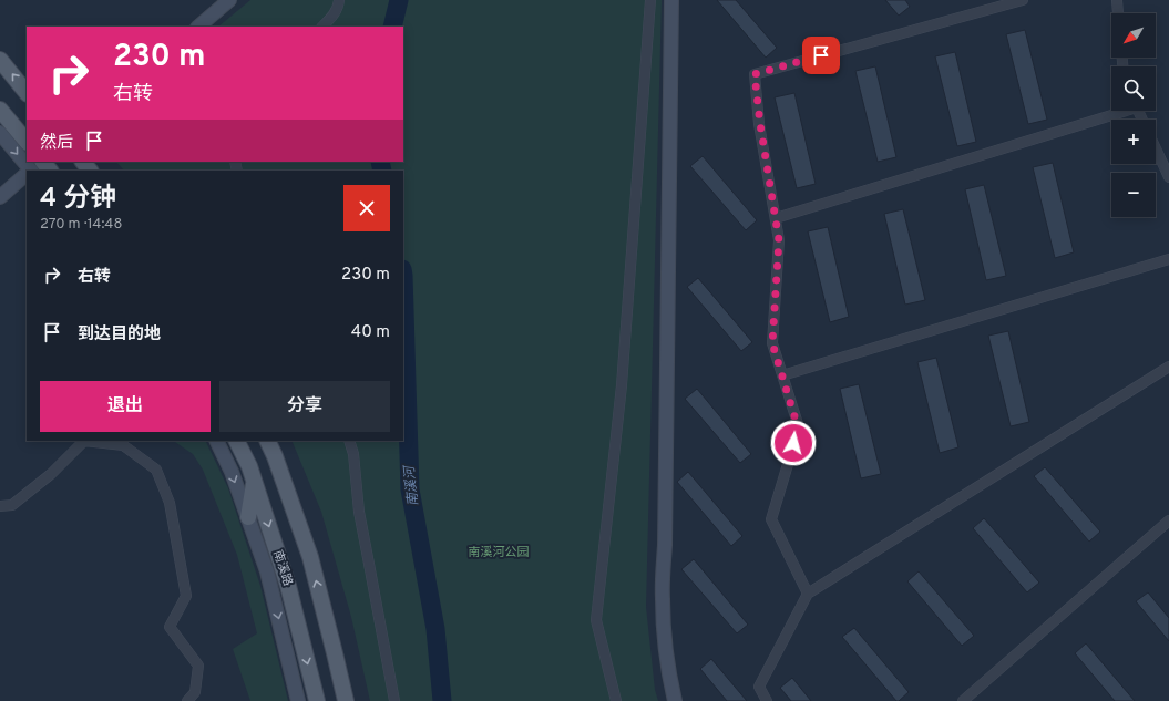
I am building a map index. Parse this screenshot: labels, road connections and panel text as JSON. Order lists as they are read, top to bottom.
{
  "streets": {
    "main road": ["南溪路"]
  },
  "water": ["南溪河"],
  "parks": ["南溪河公园"],
  "north": "bottom left",
  "page": {
    "map_buttons": ["+", "−"],
    "turn": ["230 m", "右转"],
    "then": "然后",
    "heading": ["4 分钟", "270 m · 14:48"],
    "list": [
      {
        "name": "右转",
        "value": "230 m"
      },
      {
        "name": "到达目的地",
        "value": "40 m"
      }
    ],
    "buttons": ["退出", "分享"]
  }
}
